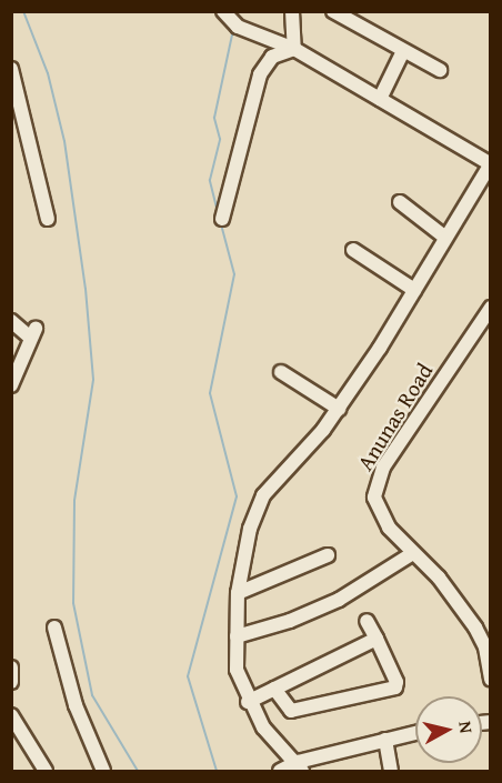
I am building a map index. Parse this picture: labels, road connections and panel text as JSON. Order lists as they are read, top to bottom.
{
  "streets": {
    "street": ["Anunas Road"]
  },
  "north": "right"
}
